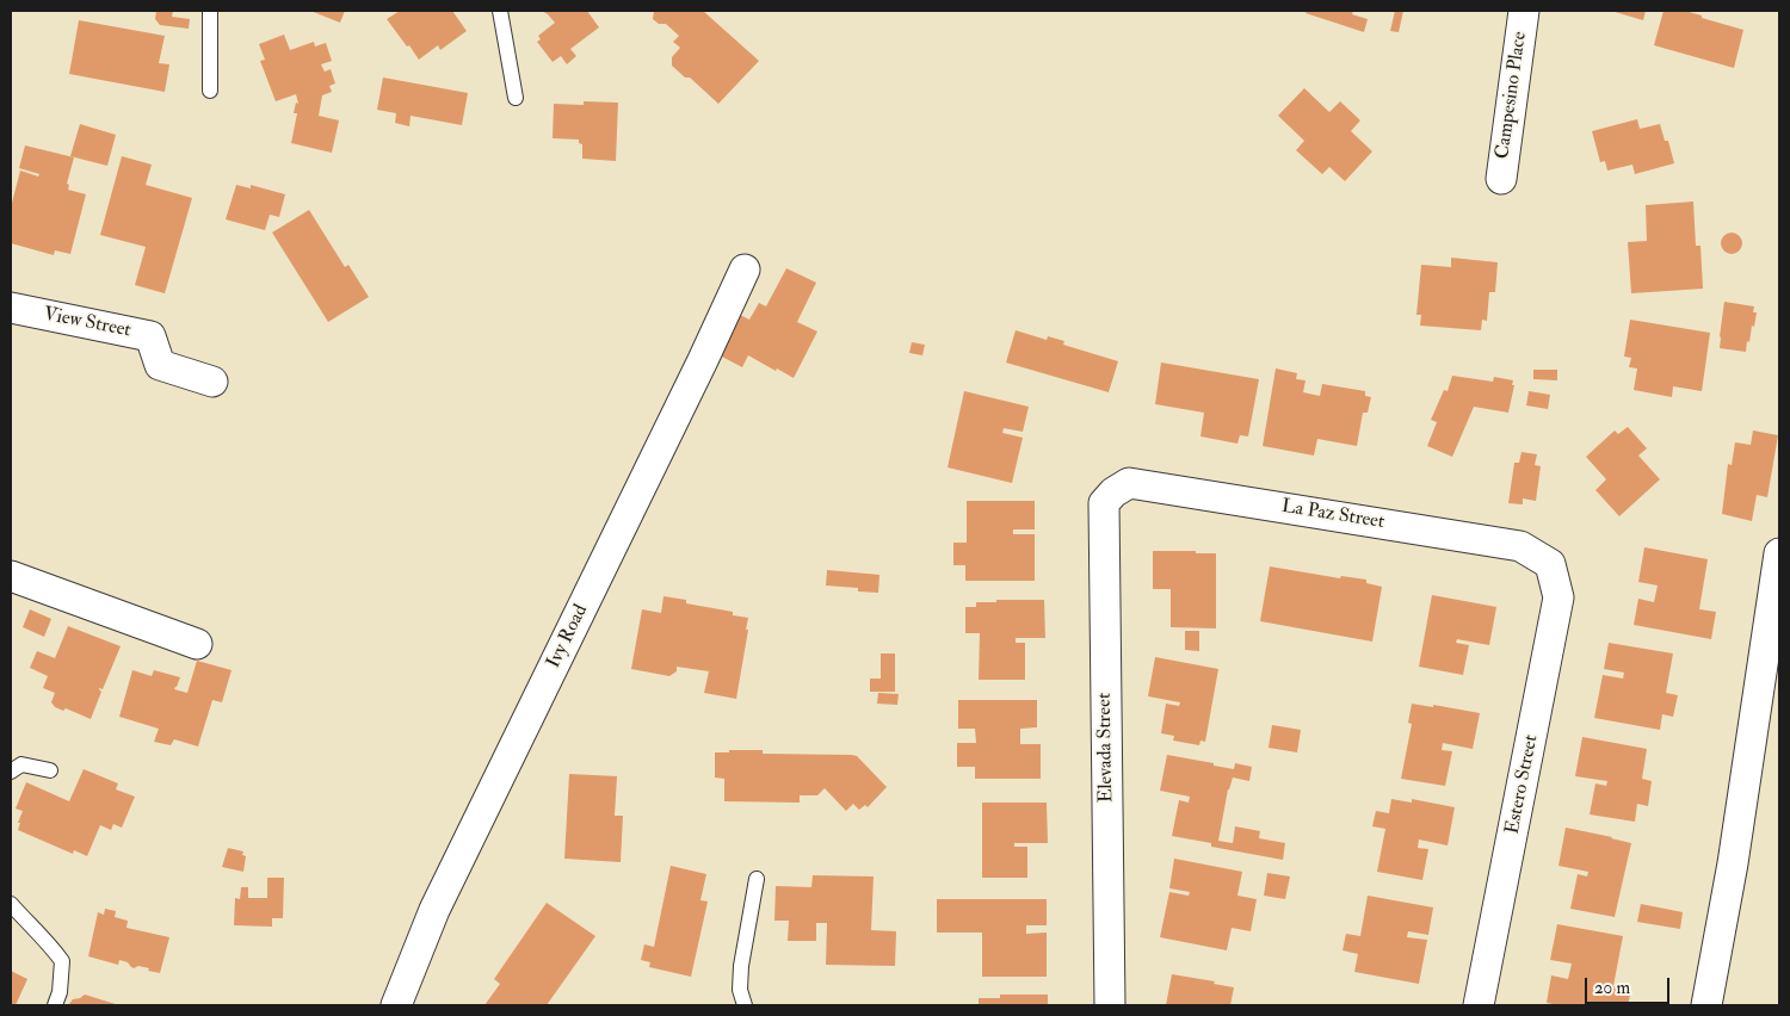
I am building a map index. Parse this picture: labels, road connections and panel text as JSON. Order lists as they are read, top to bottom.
{
  "streets": {
    "street": [
      "Campesino Place",
      "View Street",
      "La Paz Street",
      "Ivy Road",
      "Elevada Street",
      "Estero Street"
    ]
  },
  "crossings": [
    ["La Paz Street", "Elevada Street"],
    ["La Paz Street", "Estero Street"]
  ],
  "scale_bar": "20 m"
}
